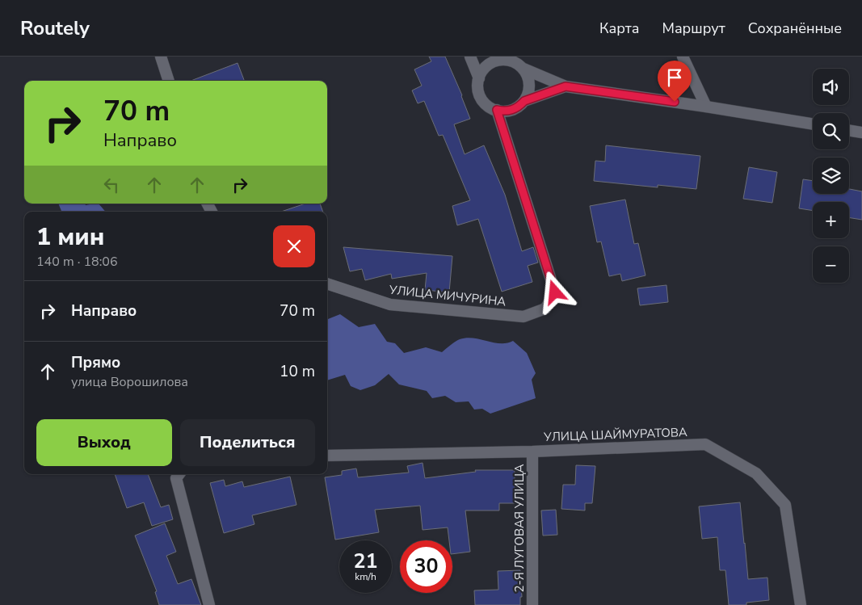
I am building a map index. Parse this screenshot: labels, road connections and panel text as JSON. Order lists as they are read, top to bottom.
{
  "streets": {
    "street": ["УЛИЦА МИЧУРИНА", "УЛИЦА ШАЙМУРАТОВА", "2-Я ЛУГОВАЯ УЛИЦА"]
  },
  "crossings": [
    ["УЛИЦА ШАЙМУРАТОВА", "2-Я ЛУГОВАЯ УЛИЦА"]
  ],
  "page": {
    "header": "Routely",
    "nav": ["Карта", "Маршрут", "Сохранённые"],
    "map_buttons": ["+", "−"],
    "turn": ["70 m", "Направо"],
    "heading": ["1 мин", "140 m · 18:06"],
    "list": [
      {
        "name": "Направо",
        "value": "70 m"
      },
      {
        "name": "Прямо",
        "note": "улица Ворошилова",
        "value": "10 m"
      }
    ],
    "buttons": ["Выход", "Поделиться"],
    "speed": "21 km/h",
    "limit": "30"
  }
}
